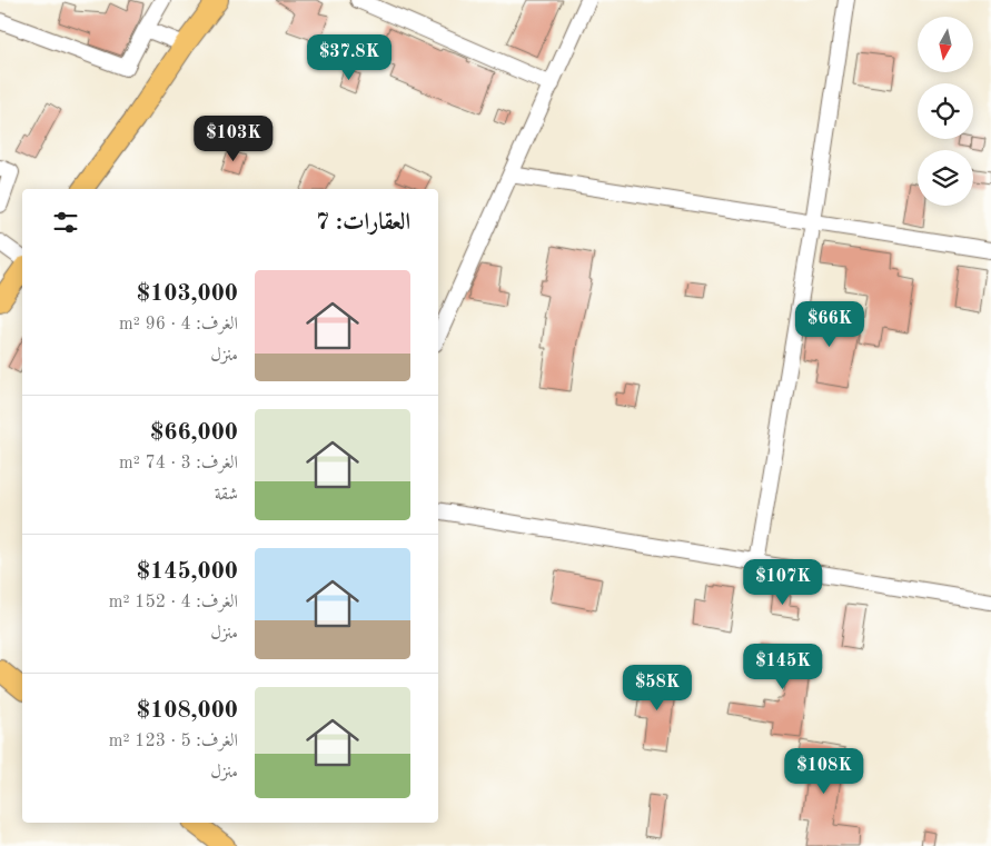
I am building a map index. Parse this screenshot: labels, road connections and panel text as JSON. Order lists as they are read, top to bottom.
{
  "north": "bottom",
  "page": {
    "price": [
      "$37.8K",
      "$103K",
      "$66K",
      "$107K",
      "$145K",
      "$58K",
      "$108K"
    ],
    "heading": "العقارات: 7",
    "list": [
      {
        "name": "$103,000",
        "note": "الغرف: 4 · 96 m² · منزل"
      },
      {
        "name": "$66,000",
        "note": "الغرف: 3 · 74 m² · شقة"
      },
      {
        "name": "$145,000",
        "note": "الغرف: 4 · 152 m² · منزل"
      },
      {
        "name": "$108,000",
        "note": "الغرف: 5 · 123 m² · منزل"
      }
    ]
  }
}
